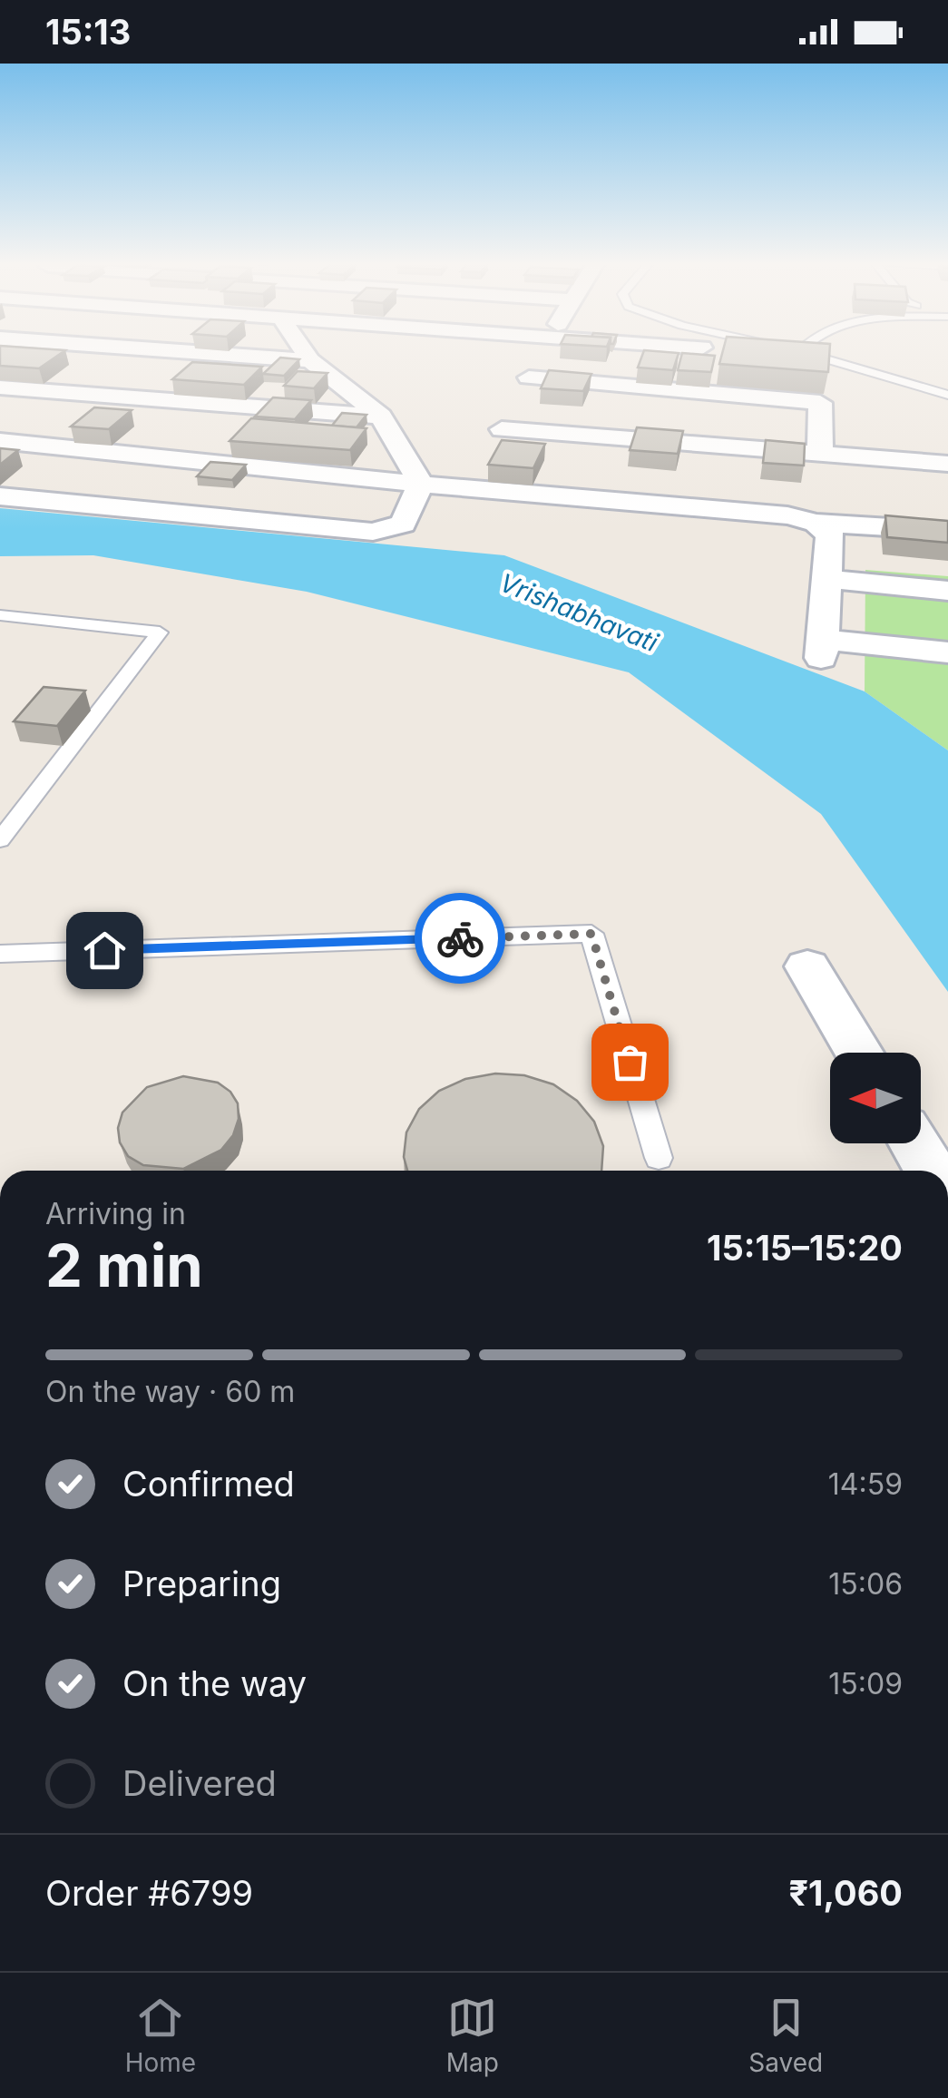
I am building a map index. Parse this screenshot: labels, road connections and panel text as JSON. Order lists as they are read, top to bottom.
{
  "water": ["Vrishabhavati"],
  "north": "left",
  "page": {
    "status": "15:13",
    "heading": ["2 min", "Arriving in", "15:15–15:20"],
    "panel": ["Order #6799", "₹1,060"],
    "bar": "On the way · 60 m",
    "list": [
      ["Confirmed", "14:59"],
      ["Preparing", "15:06"],
      ["On the way", "15:09"],
      "Delivered"
    ],
    "tabs": ["Home", "Map", "Saved"]
  }
}
